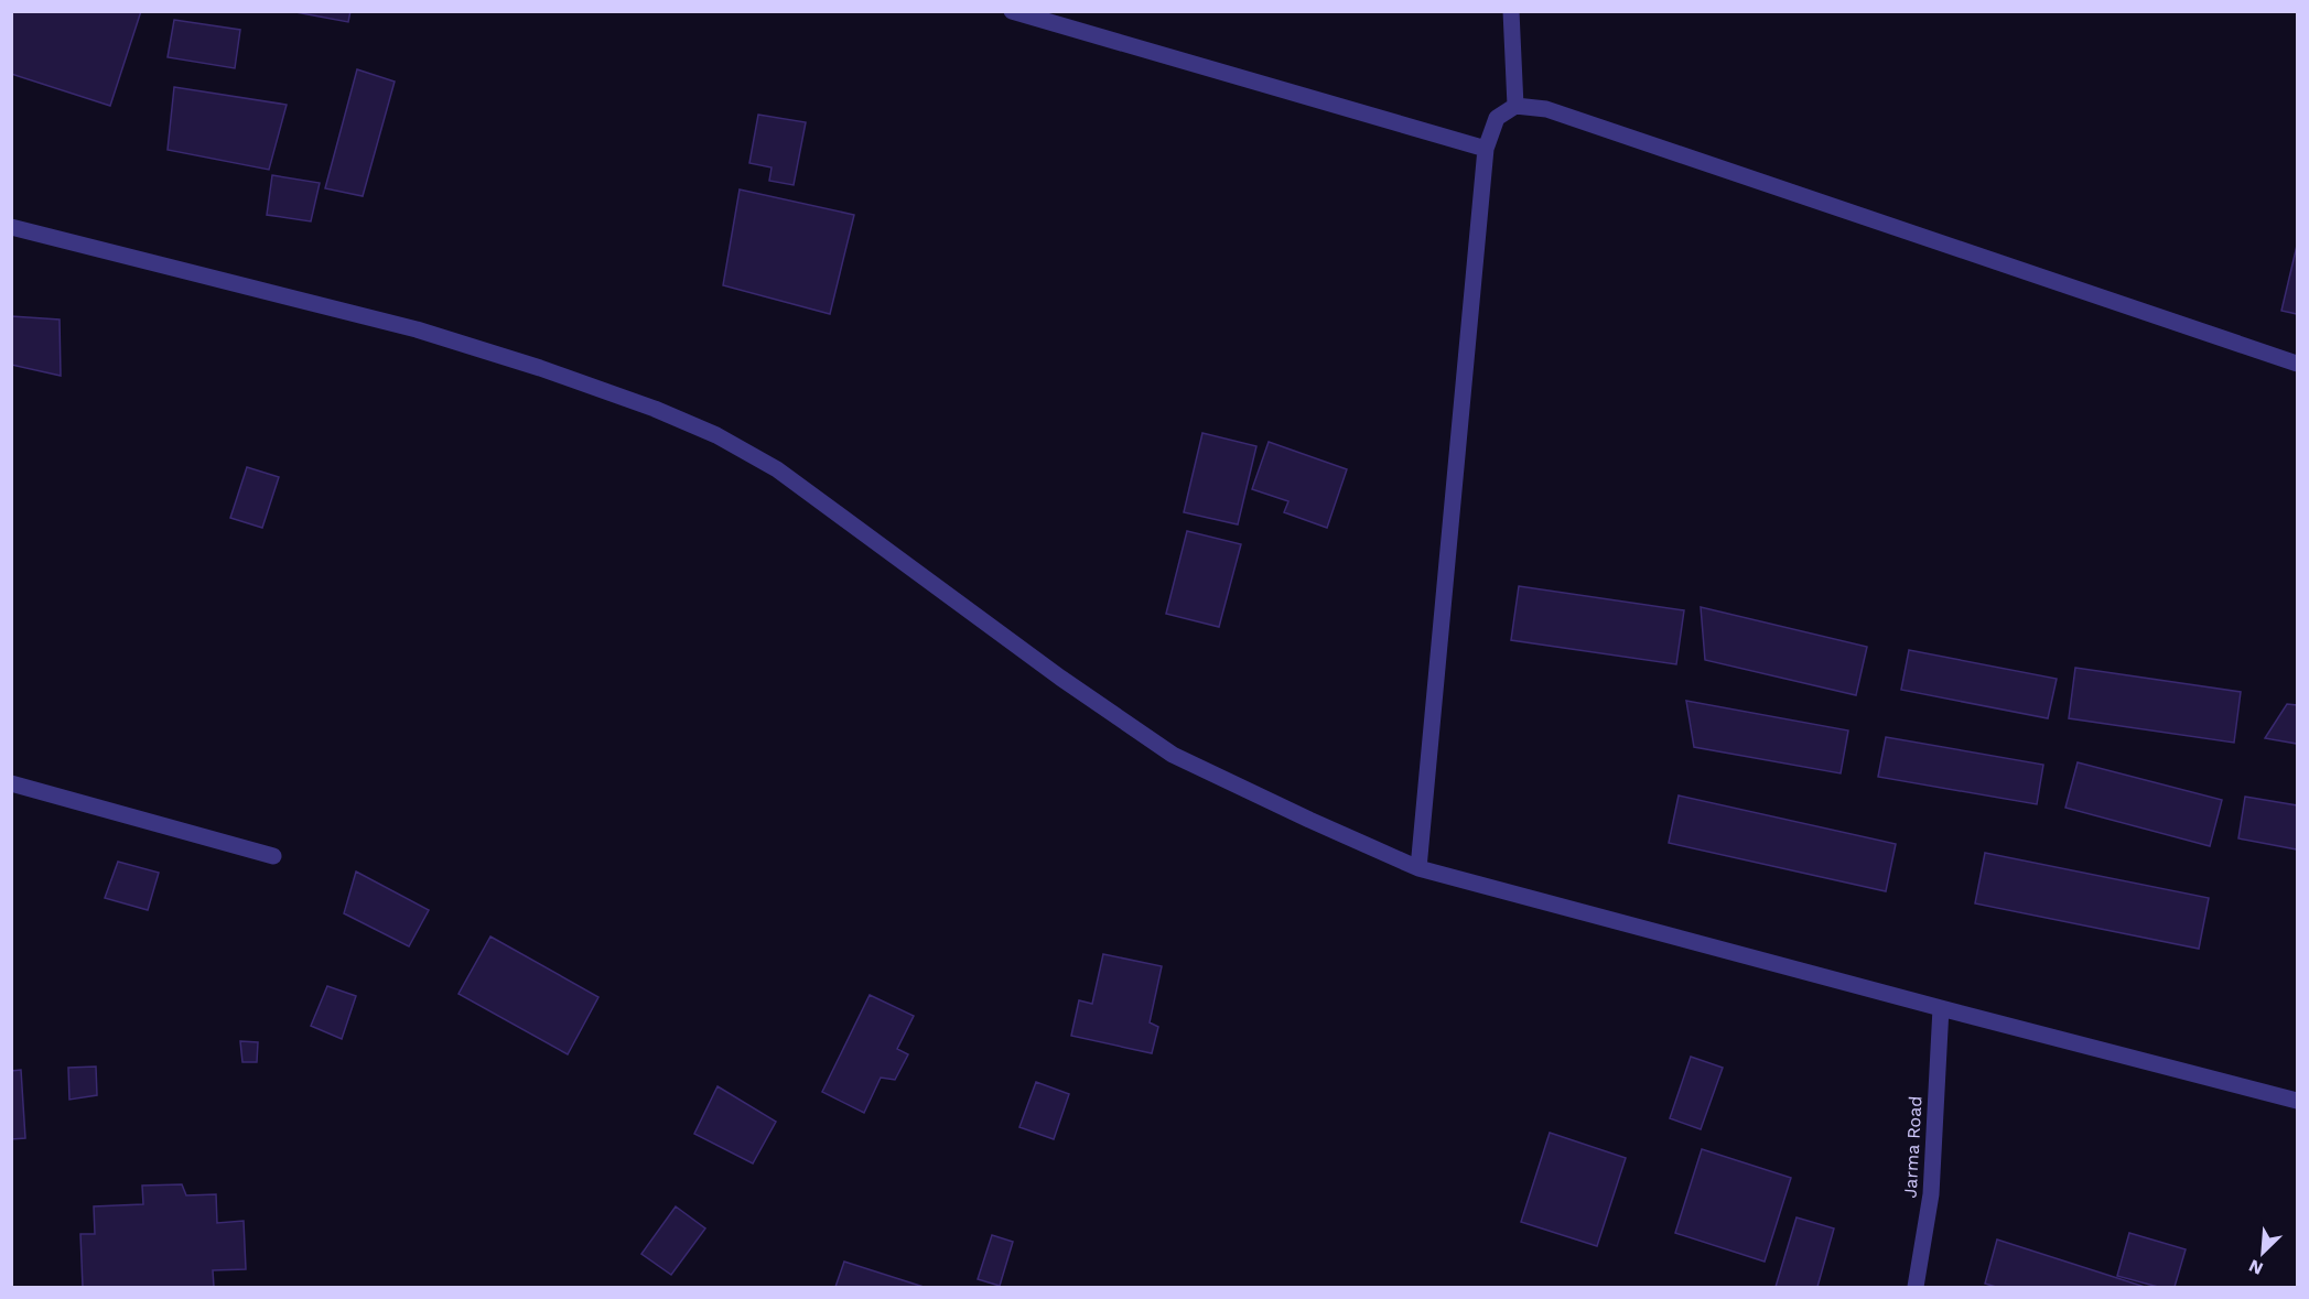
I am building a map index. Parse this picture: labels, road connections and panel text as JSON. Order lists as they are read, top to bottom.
{
  "streets": {
    "street": ["Jarma Road"]
  },
  "north": "bottom left"
}
